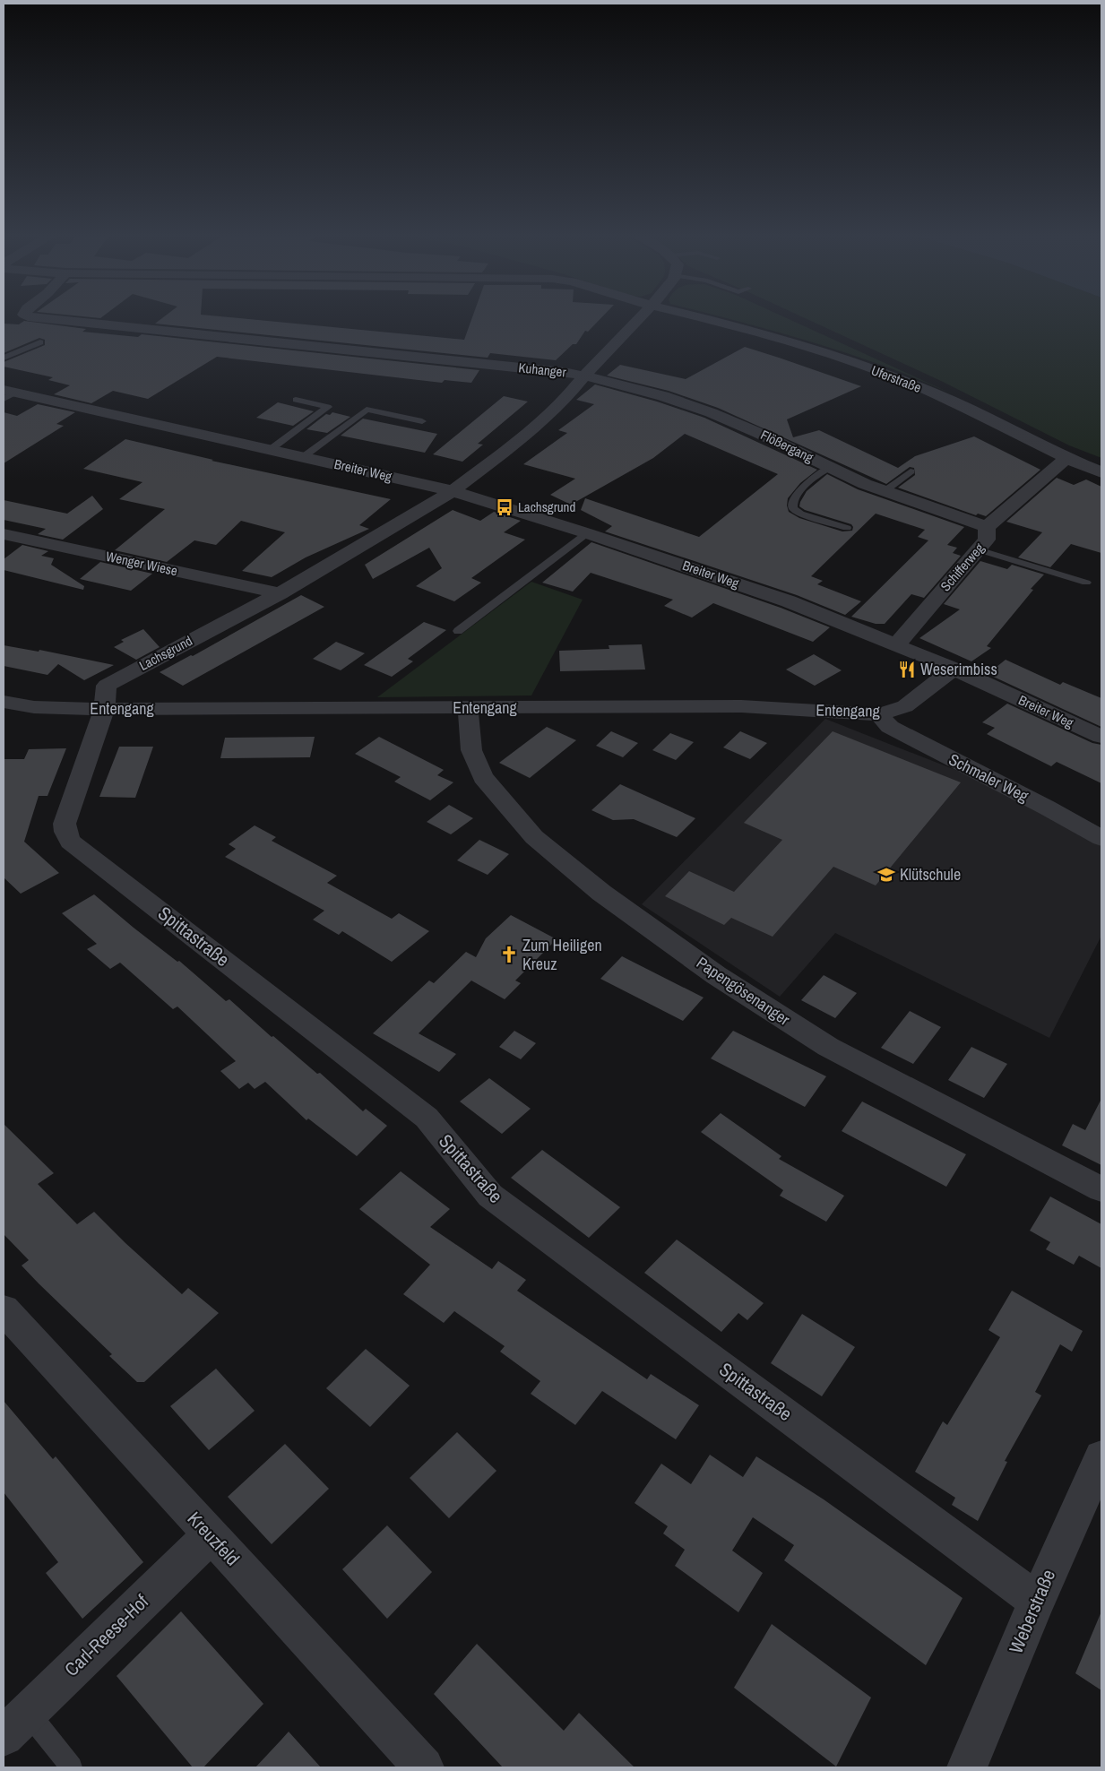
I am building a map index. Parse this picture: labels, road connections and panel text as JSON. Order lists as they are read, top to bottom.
{
  "streets": {
    "street": [
      "Kuhanger",
      "Uferstraße",
      "Flößergang",
      "Breiter Weg",
      "Wenger Wiese",
      "Schifferweg",
      "Lachsgrund",
      "Entengang",
      "Schmaler Weg",
      "Spittastraße",
      "Papengösenanger",
      "Kreuzfeld",
      "Weberstraße",
      "Carl-Reese-Hof"
    ]
  },
  "crossings": [
    ["Kuhanger", "Flößergang"],
    ["Kuhanger", "Lachsgrund"],
    ["Uferstraße", "Schifferweg"],
    ["Flößergang", "Schifferweg"],
    ["Flößergang", "Lachsgrund"],
    ["Breiter Weg", "Schifferweg"],
    ["Breiter Weg", "Lachsgrund"],
    ["Breiter Weg", "Entengang"],
    ["Wenger Wiese", "Lachsgrund"],
    ["Lachsgrund", "Entengang"],
    ["Lachsgrund", "Spittastraße"],
    ["Entengang", "Schmaler Weg"],
    ["Entengang", "Spittastraße"],
    ["Entengang", "Papengösenanger"],
    ["Spittastraße", "Weberstraße"],
    ["Kreuzfeld", "Carl-Reese-Hof"]
  ],
  "places": {
    "bus stop": ["Lachsgrund"],
    "restaurant": ["Weserimbiss"],
    "school or university": ["Klütschule"],
    "church": ["Zum Heiligen Kreuz"]
  }
}
